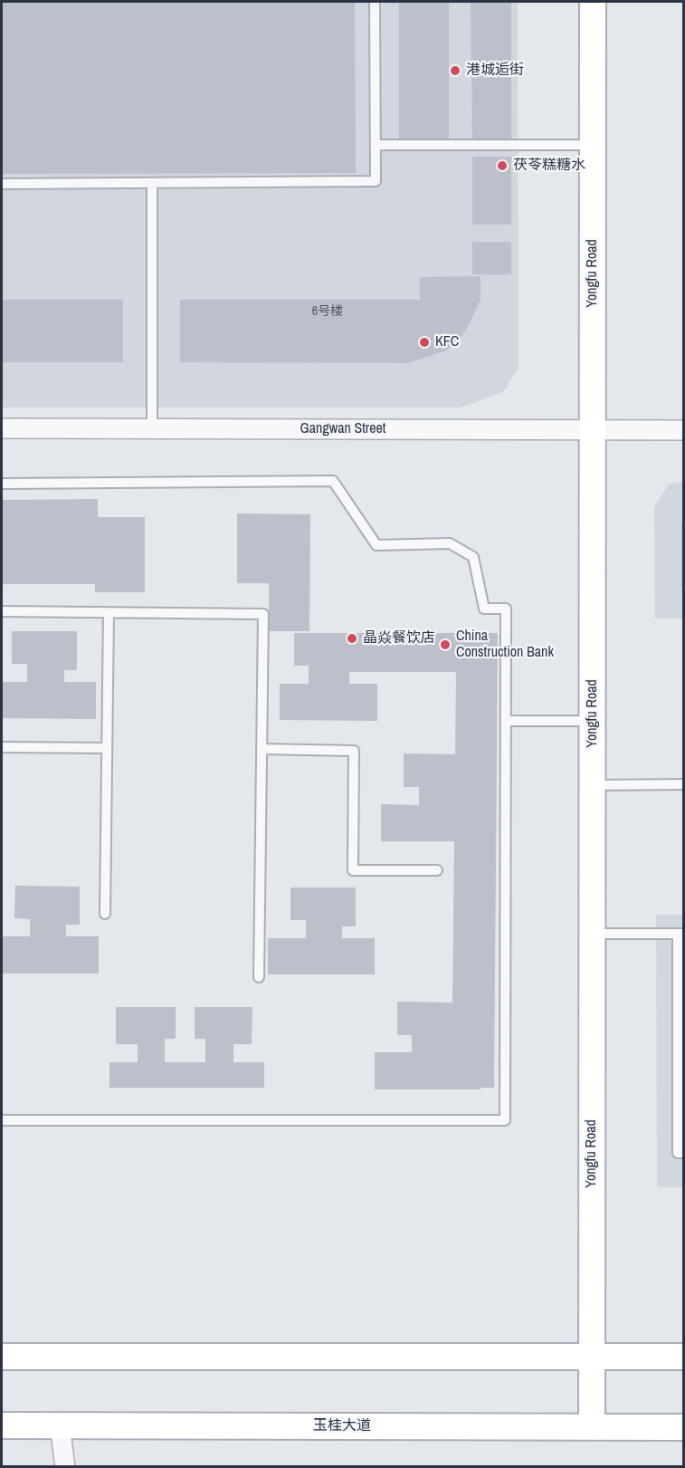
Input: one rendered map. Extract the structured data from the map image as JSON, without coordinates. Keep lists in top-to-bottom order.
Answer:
{
  "streets": {
    "street": ["Yongfu Road", "Gangwan Street", "玉桂大道"]
  },
  "crossings": [
    ["Yongfu Road", "Gangwan Street"],
    ["Yongfu Road", "玉桂大道"]
  ],
  "places": [
    "港城逅街",
    "茯苓糕糖水",
    "KFC",
    "晶焱餐饮店",
    "China Construction Bank"
  ],
  "house_numbers": ["6号楼"]
}
